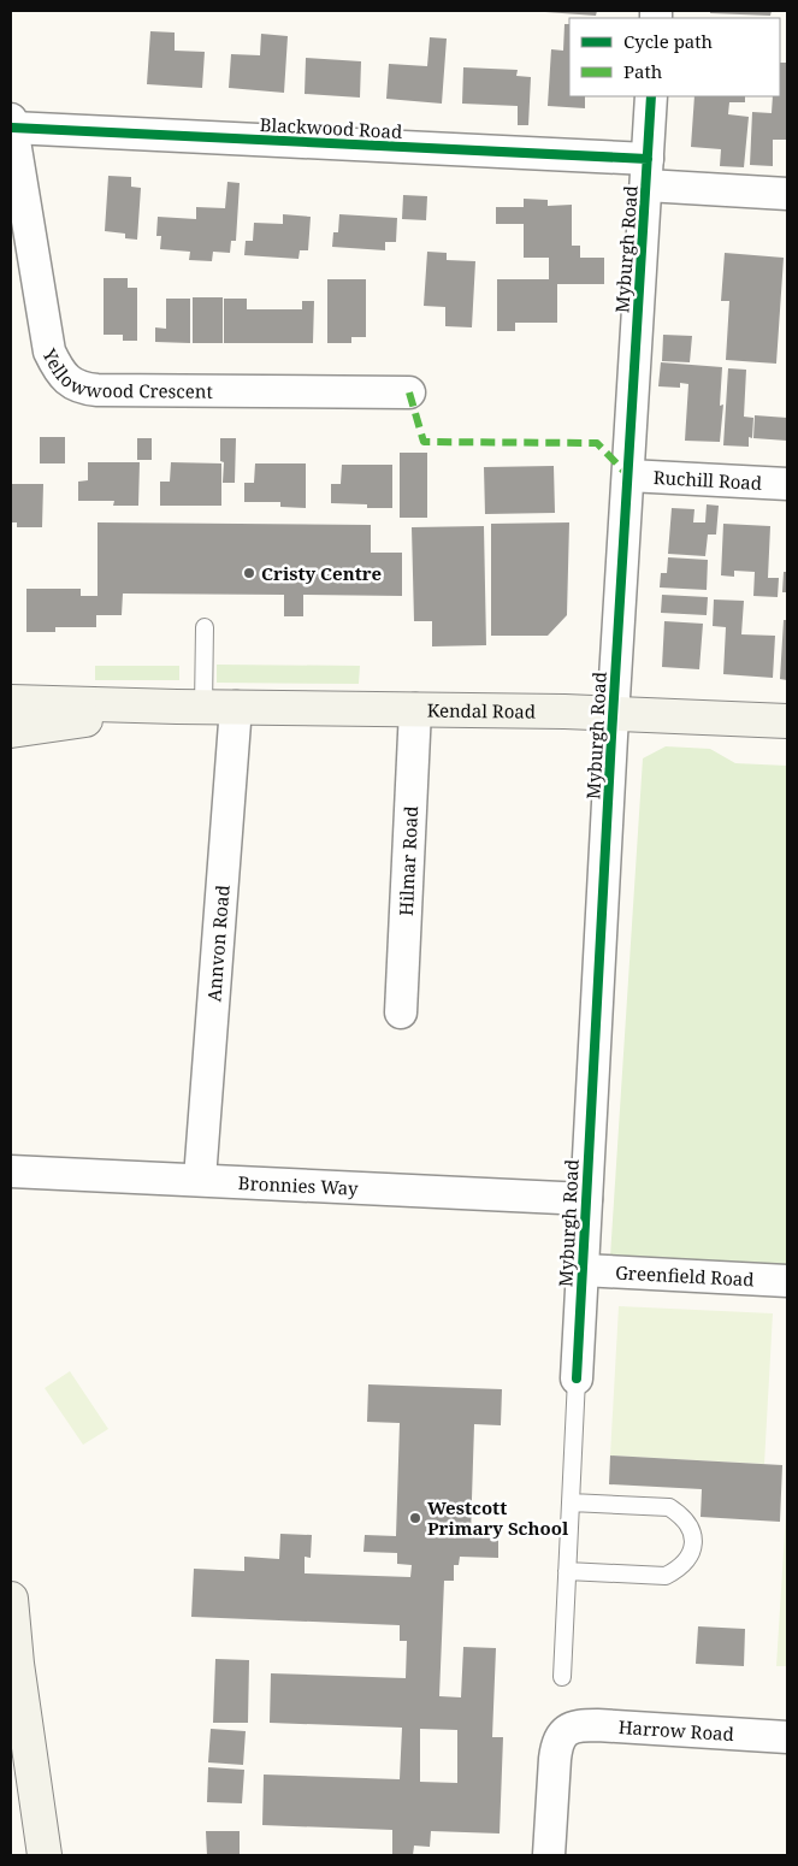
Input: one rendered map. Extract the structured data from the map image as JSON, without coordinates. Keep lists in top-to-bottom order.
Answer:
{
  "streets": {
    "main road": ["Kendal Road"],
    "street": [
      "Blackwood Road",
      "Myburgh Road",
      "Yellowwood Crescent",
      "Ruchill Road",
      "Hilmar Road",
      "Annvon Road",
      "Bronnies Way",
      "Greenfield Road",
      "Harrow Road"
    ]
  },
  "crossings": [
    ["Blackwood Road", "Myburgh Road"],
    ["Blackwood Road", "Yellowwood Crescent"],
    ["Myburgh Road", "Ruchill Road"],
    ["Myburgh Road", "Kendal Road"],
    ["Myburgh Road", "Bronnies Way"],
    ["Myburgh Road", "Greenfield Road"],
    ["Kendal Road", "Hilmar Road"],
    ["Kendal Road", "Annvon Road"],
    ["Annvon Road", "Bronnies Way"]
  ],
  "places": ["Cristy Centre", "Westcott Primary School"],
  "legend": ["Cycle path", "Path"]
}
